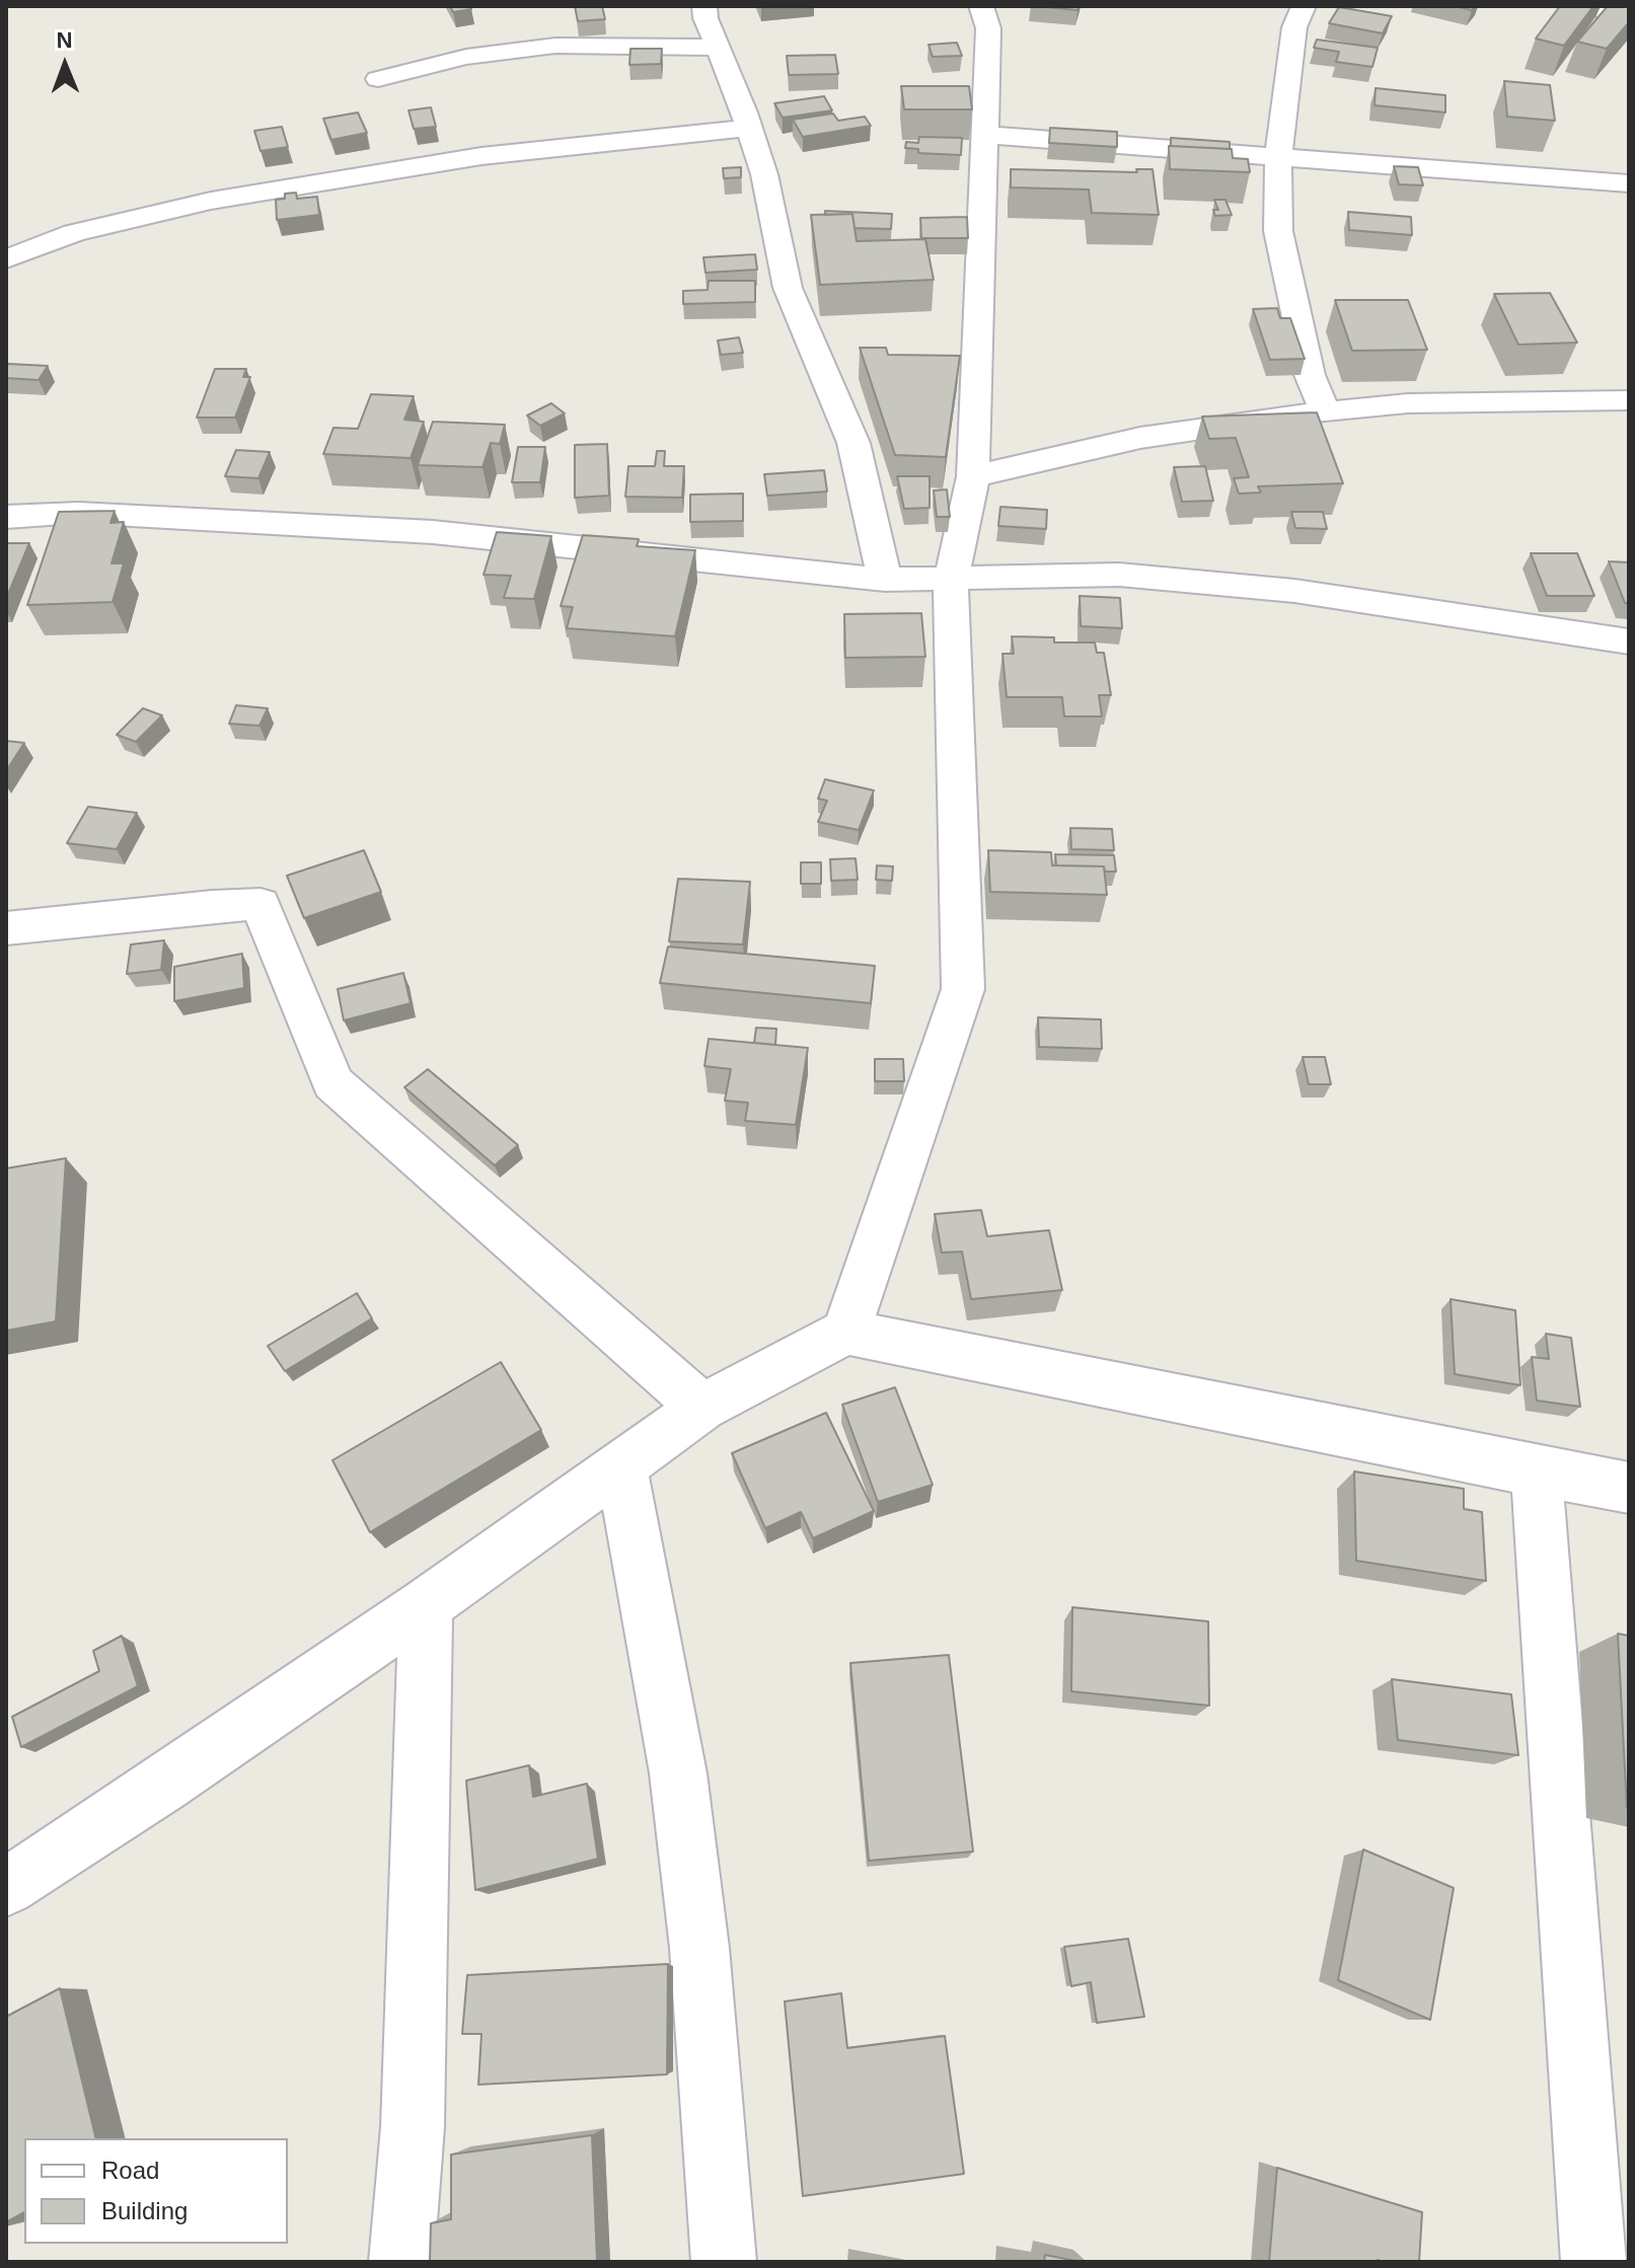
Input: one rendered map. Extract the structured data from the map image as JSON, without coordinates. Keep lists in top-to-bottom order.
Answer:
{
  "legend": ["Road", "Building"],
  "north": "top"
}
